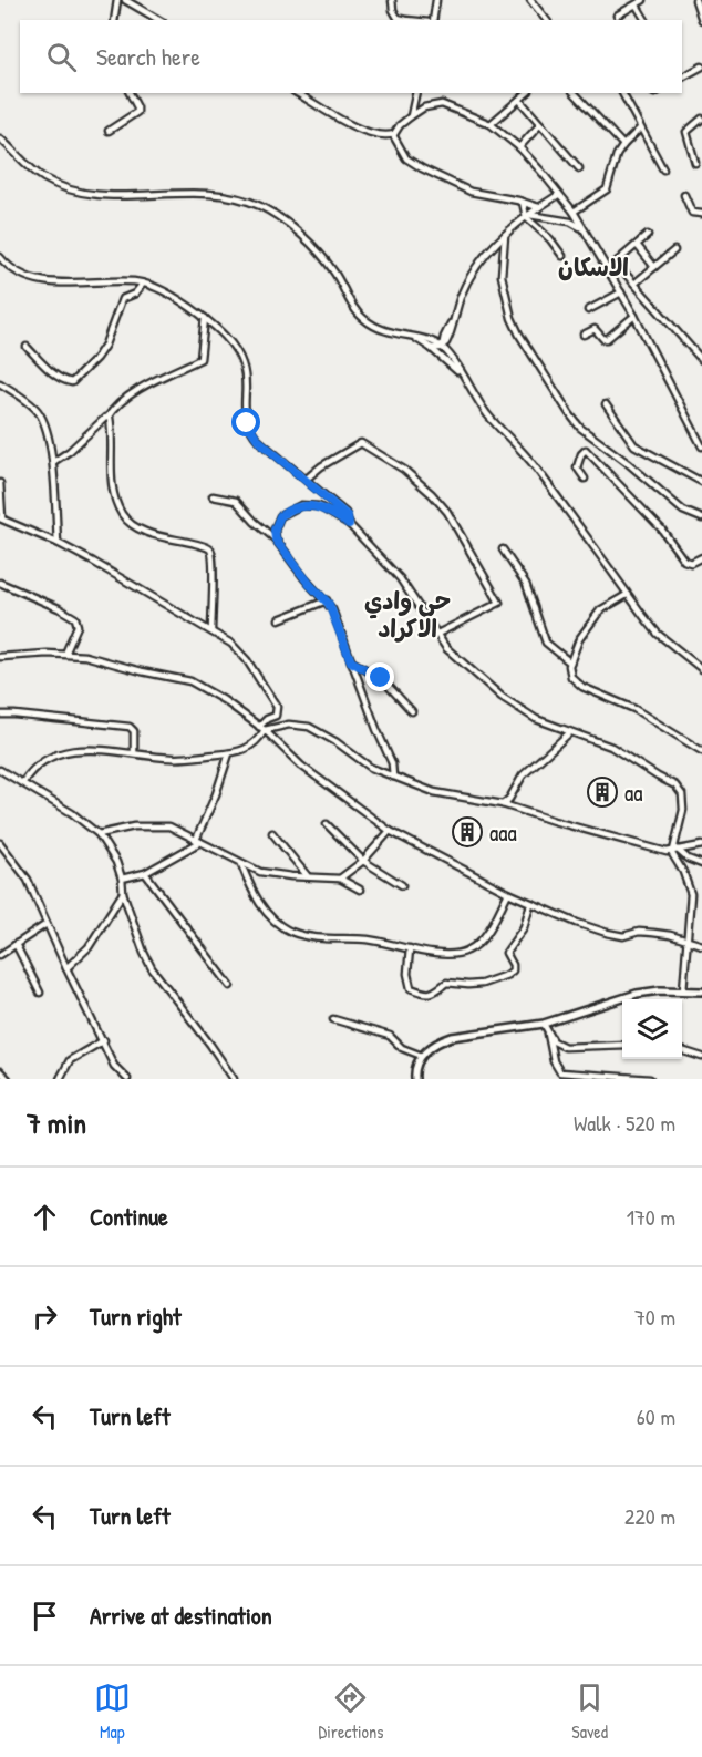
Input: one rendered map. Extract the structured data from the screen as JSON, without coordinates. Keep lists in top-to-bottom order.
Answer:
{
  "districts": ["الاسكان", "حي وادي الاكراد"],
  "places": {
    "building": ["aa", "aaa"]
  },
  "page": {
    "search": "Search here",
    "heading": ["7 min", "Walk · 520 m"],
    "list": [
      ["Continue", "170 m"],
      ["Turn right", "70 m"],
      ["Turn left", "60 m"],
      ["Turn left", "220 m"],
      "Arrive at destination"
    ],
    "nav": ["Map", "Directions", "Saved"]
  }
}
